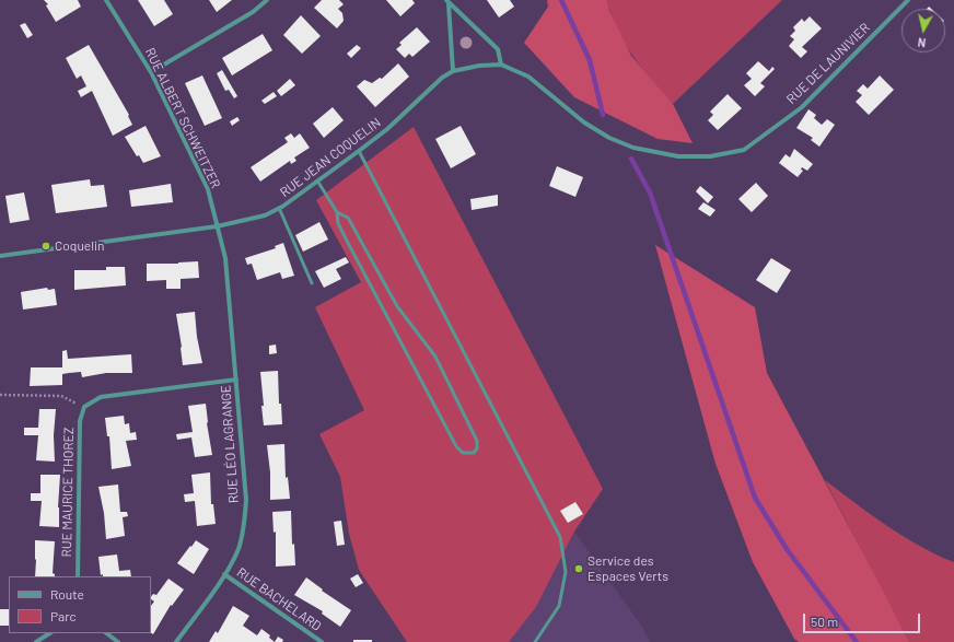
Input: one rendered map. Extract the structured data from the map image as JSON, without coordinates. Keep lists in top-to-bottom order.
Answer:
{
  "streets": {
    "street": [
      "RUE DE LAUNIVIER",
      "RUE ALBERT SCHWEITZER",
      "RUE JEAN COQUELIN",
      "RUE LÉO LAGRANGE",
      "RUE MAURICE THOREZ",
      "RUE BACHELARD"
    ]
  },
  "crossings": [
    ["RUE DE LAUNIVIER", "RUE JEAN COQUELIN"],
    ["RUE ALBERT SCHWEITZER", "RUE JEAN COQUELIN"],
    ["RUE ALBERT SCHWEITZER", "RUE LÉO LAGRANGE"],
    ["RUE JEAN COQUELIN", "RUE LÉO LAGRANGE"],
    ["RUE LÉO LAGRANGE", "RUE BACHELARD"]
  ],
  "places": ["Coquelin", "Service des Espaces Verts"],
  "legend": ["Route", "Parc"],
  "scale_bar": "50 m",
  "north": "bottom"
}
